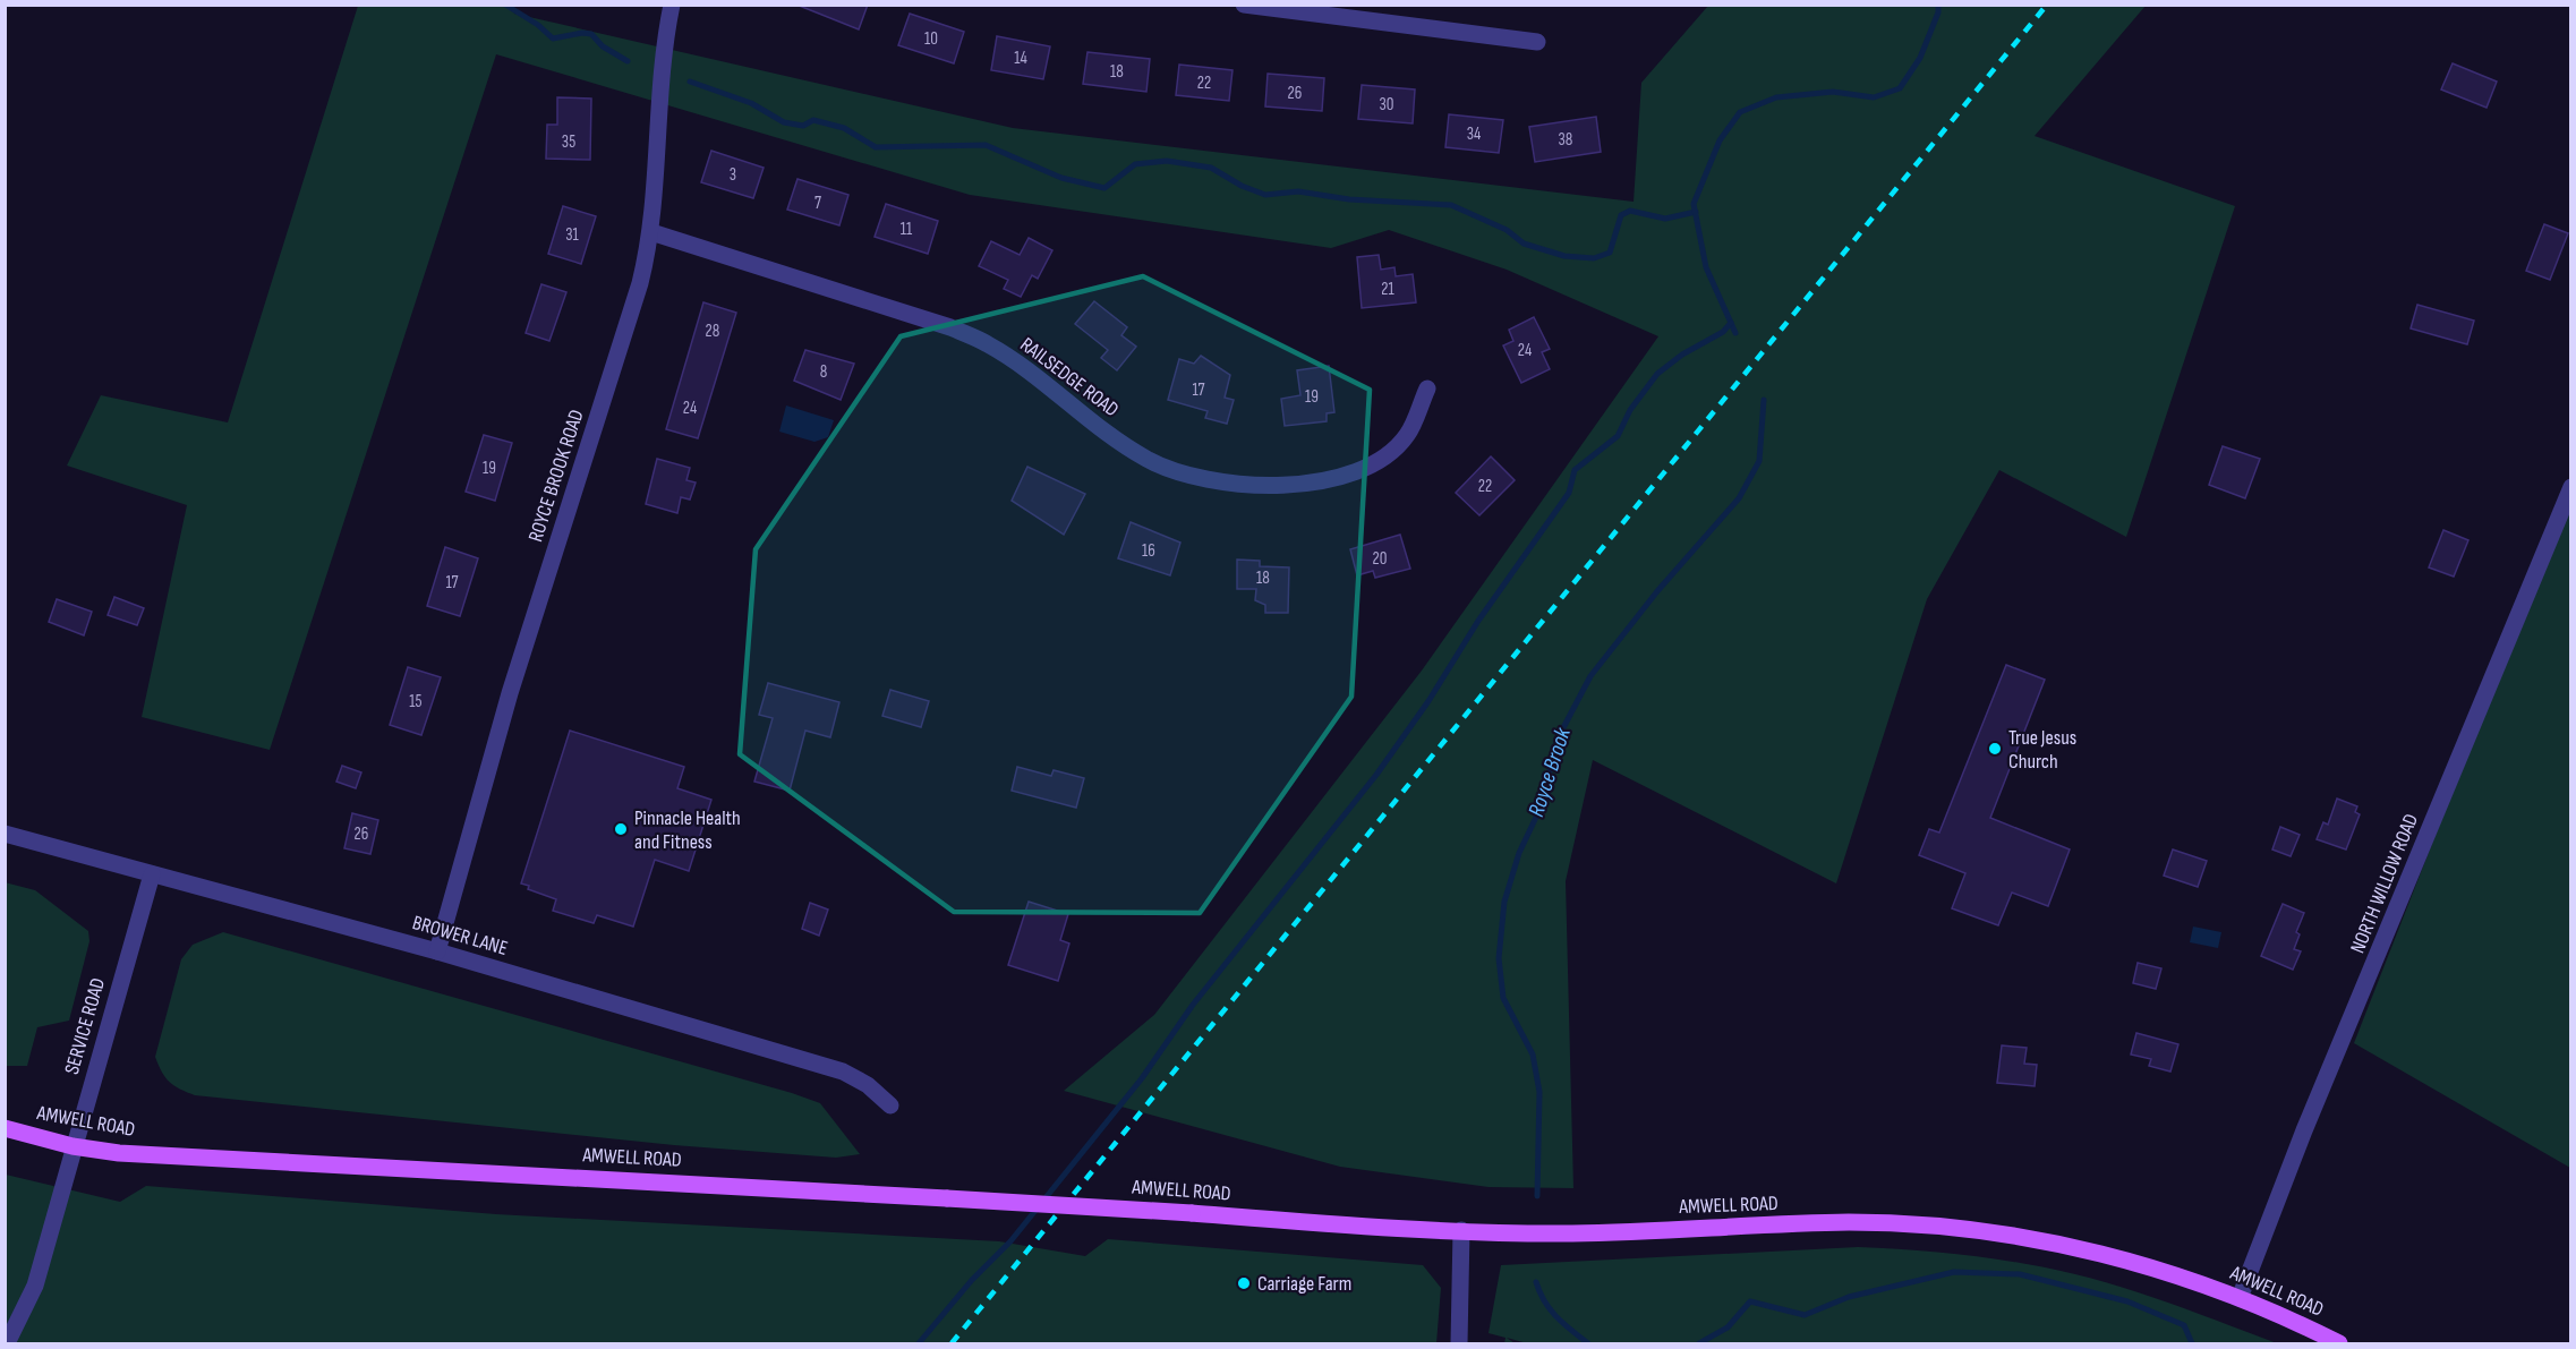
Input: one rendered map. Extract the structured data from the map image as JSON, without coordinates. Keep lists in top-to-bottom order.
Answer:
{
  "streets": {
    "main road": ["AMWELL ROAD"],
    "street": [
      "RAILSEDGE ROAD",
      "ROYCE BROOK ROAD",
      "NORTH WILLOW ROAD",
      "BROWER LANE",
      "SERVICE ROAD"
    ]
  },
  "crossings": [
    ["RAILSEDGE ROAD", "ROYCE BROOK ROAD"],
    ["ROYCE BROOK ROAD", "BROWER LANE"],
    ["NORTH WILLOW ROAD", "AMWELL ROAD"],
    ["BROWER LANE", "SERVICE ROAD"],
    ["SERVICE ROAD", "AMWELL ROAD"]
  ],
  "water": ["Royce Brook"],
  "places": ["True Jesus Church", "Pinnacle Health and Fitness", "Carriage Farm"],
  "house_numbers": [
    "10",
    "14",
    "18",
    "22",
    "26",
    "30",
    "34",
    "38",
    "35",
    "3",
    "7",
    "11",
    "31",
    "21",
    "28",
    "24",
    "8",
    "17",
    "19",
    "24",
    "19",
    "22",
    "16",
    "20",
    "18",
    "17",
    "15",
    "26"
  ]
}
